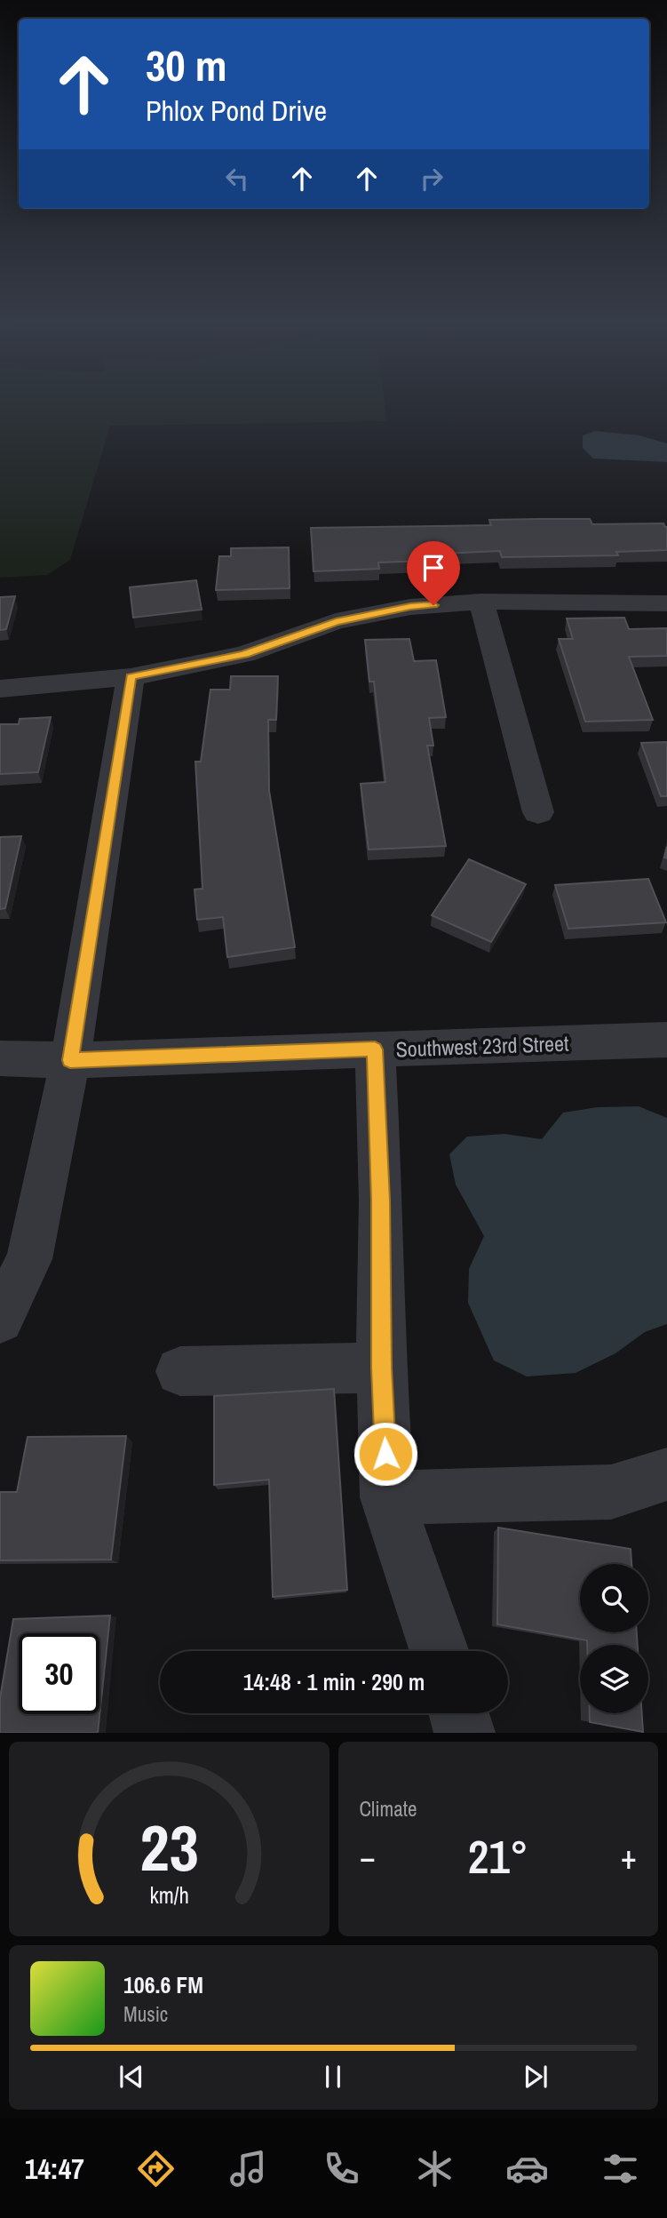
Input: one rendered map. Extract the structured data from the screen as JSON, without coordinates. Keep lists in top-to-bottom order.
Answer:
{
  "streets": {
    "street": ["Southwest 23rd Street"]
  },
  "page": {
    "turn": ["30 m", "Phlox Pond Drive"],
    "limit": "30",
    "trip": "14:48 · 1 min · 290 m",
    "tile": "Climate",
    "heat": ["−", "21°", "+"],
    "song": ["106.6 FM", "Music"],
    "tabs": "14:47",
    "gauge": ["23", "km/h"]
  }
}
